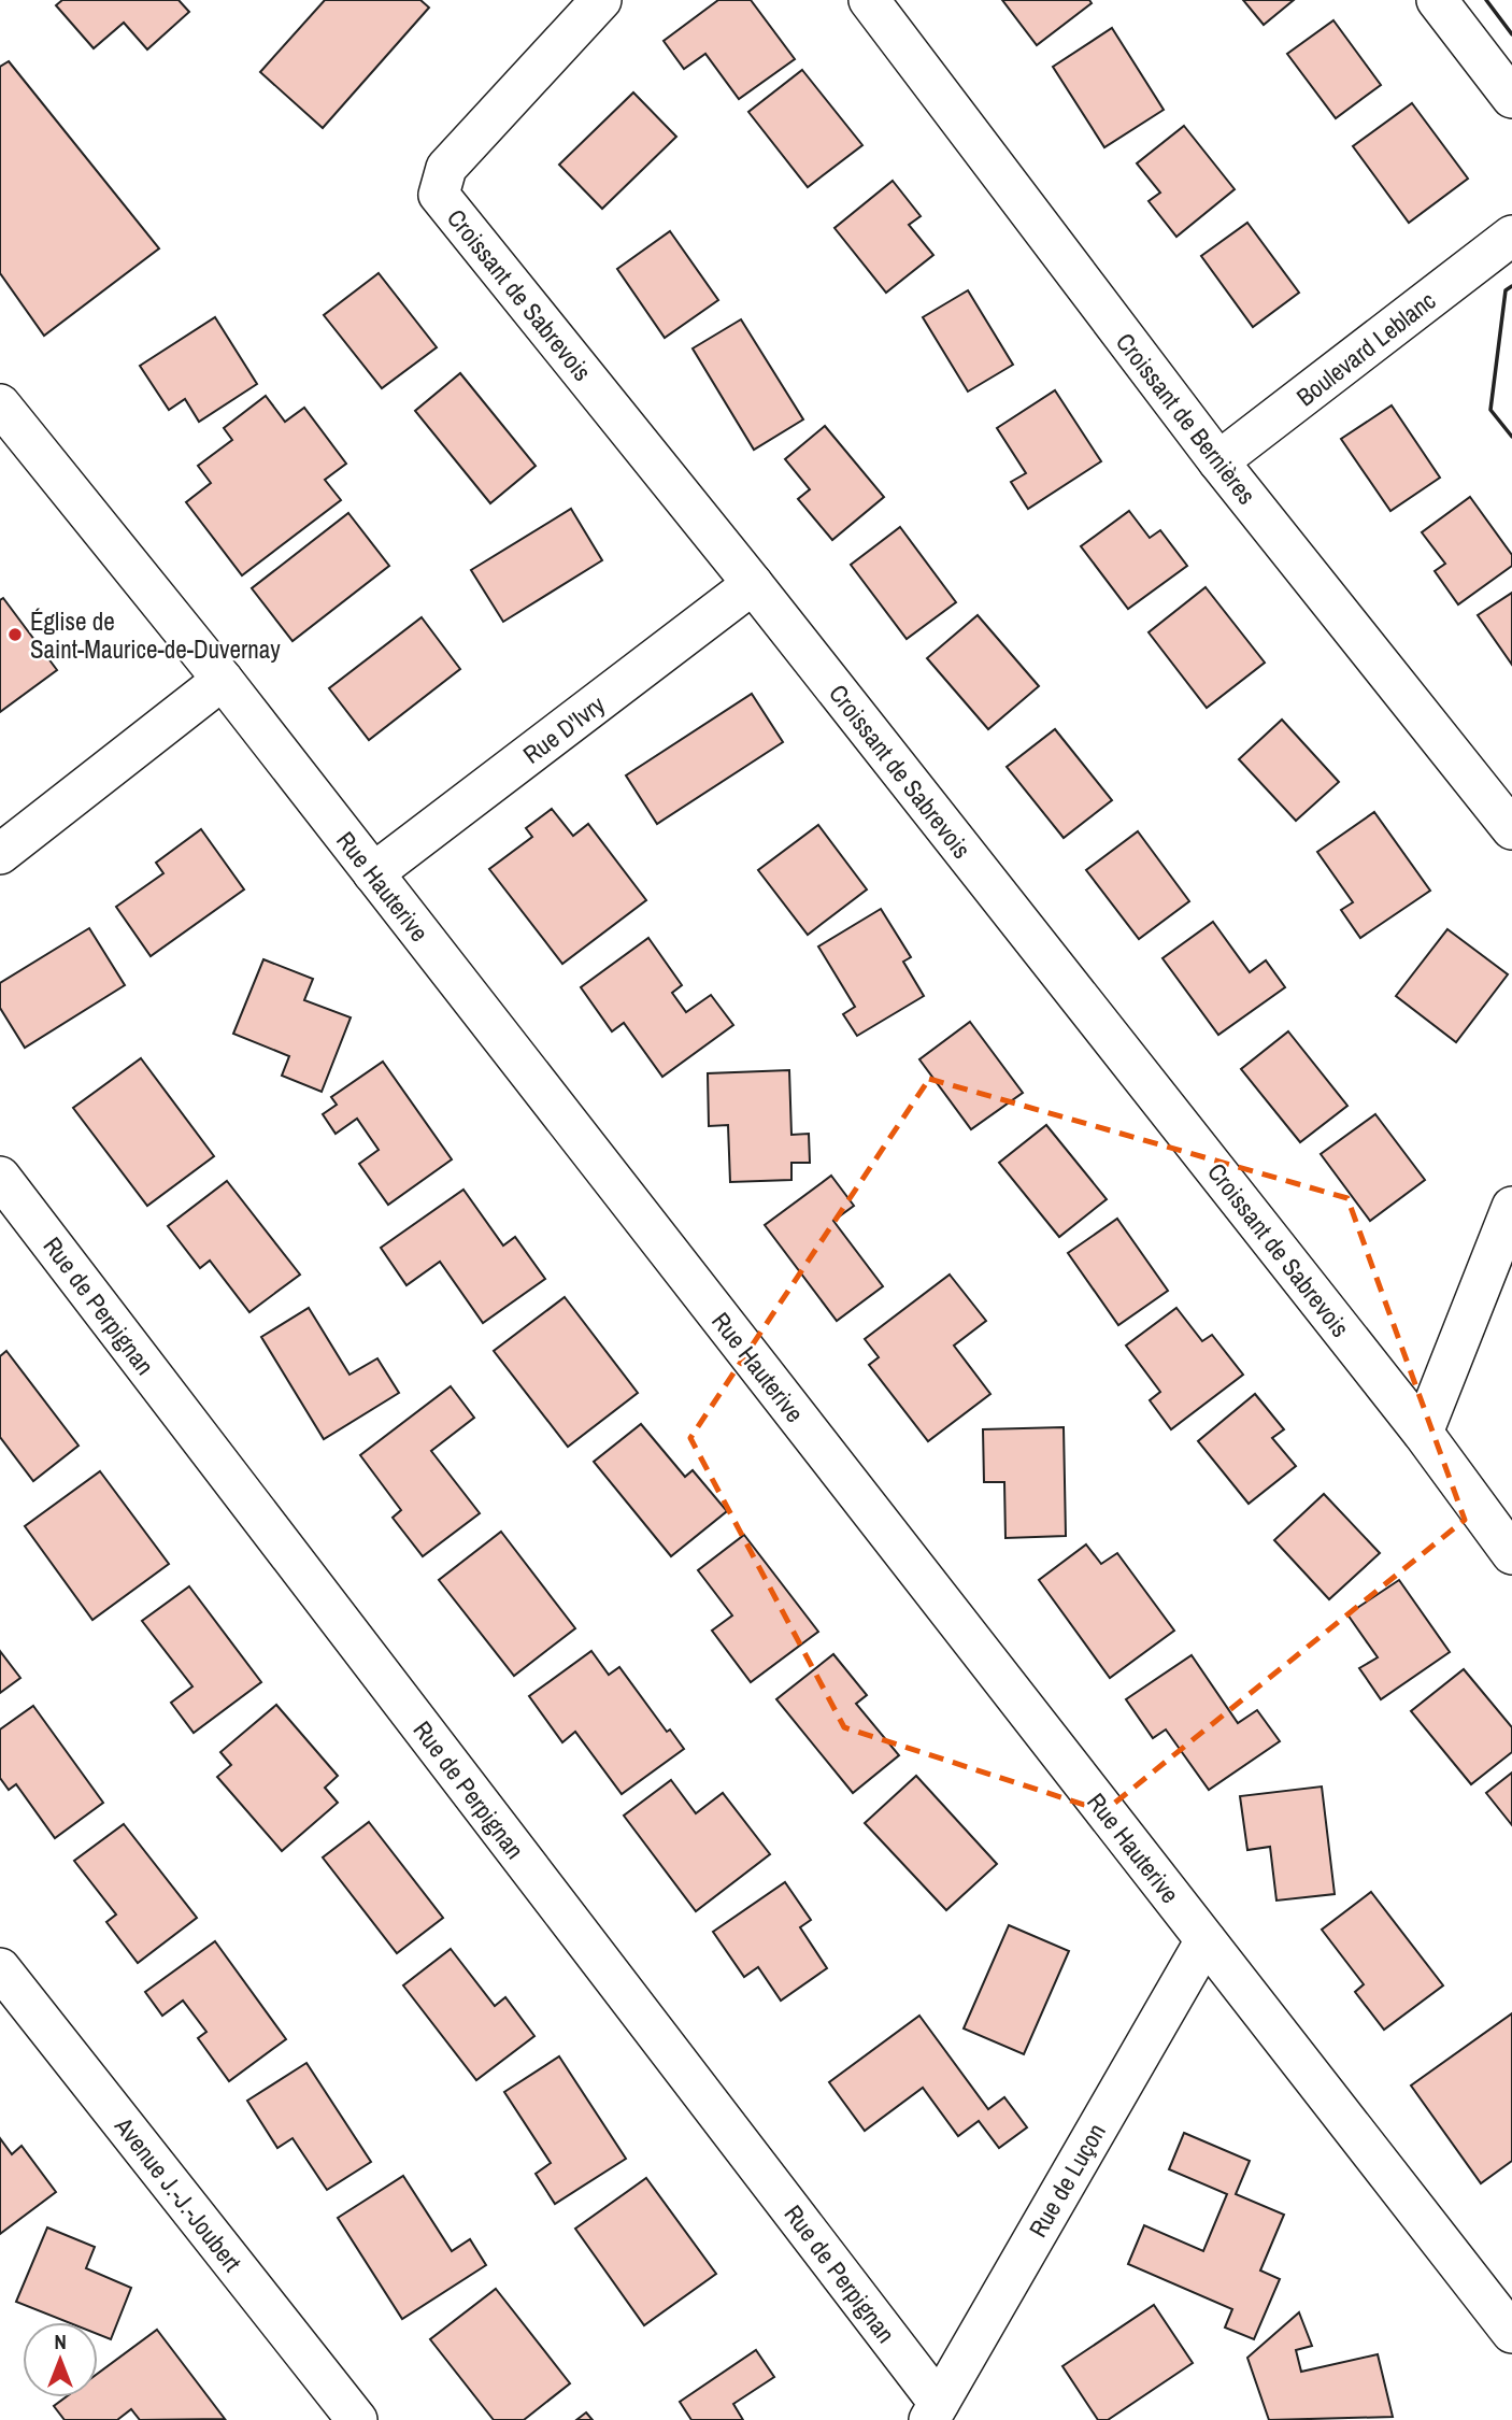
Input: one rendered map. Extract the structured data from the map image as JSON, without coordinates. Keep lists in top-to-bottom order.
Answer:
{
  "streets": {
    "street": [
      "Croissant de Sabrevois",
      "Boulevard Leblanc",
      "Croissant de Bernières",
      "Rue D'Ivry",
      "Rue Hauterive",
      "Rue de Perpignan",
      "Rue de Luçon",
      "Avenue J.-J.-Joubert"
    ]
  },
  "crossings": [
    ["Croissant de Sabrevois", "Rue D'Ivry"],
    ["Boulevard Leblanc", "Croissant de Bernières"],
    ["Rue D'Ivry", "Rue Hauterive"],
    ["Rue Hauterive", "Rue de Luçon"],
    ["Rue de Perpignan", "Rue de Luçon"]
  ],
  "places": ["Église de Saint-Maurice-de-Duvernay"],
  "north": "top"
}
